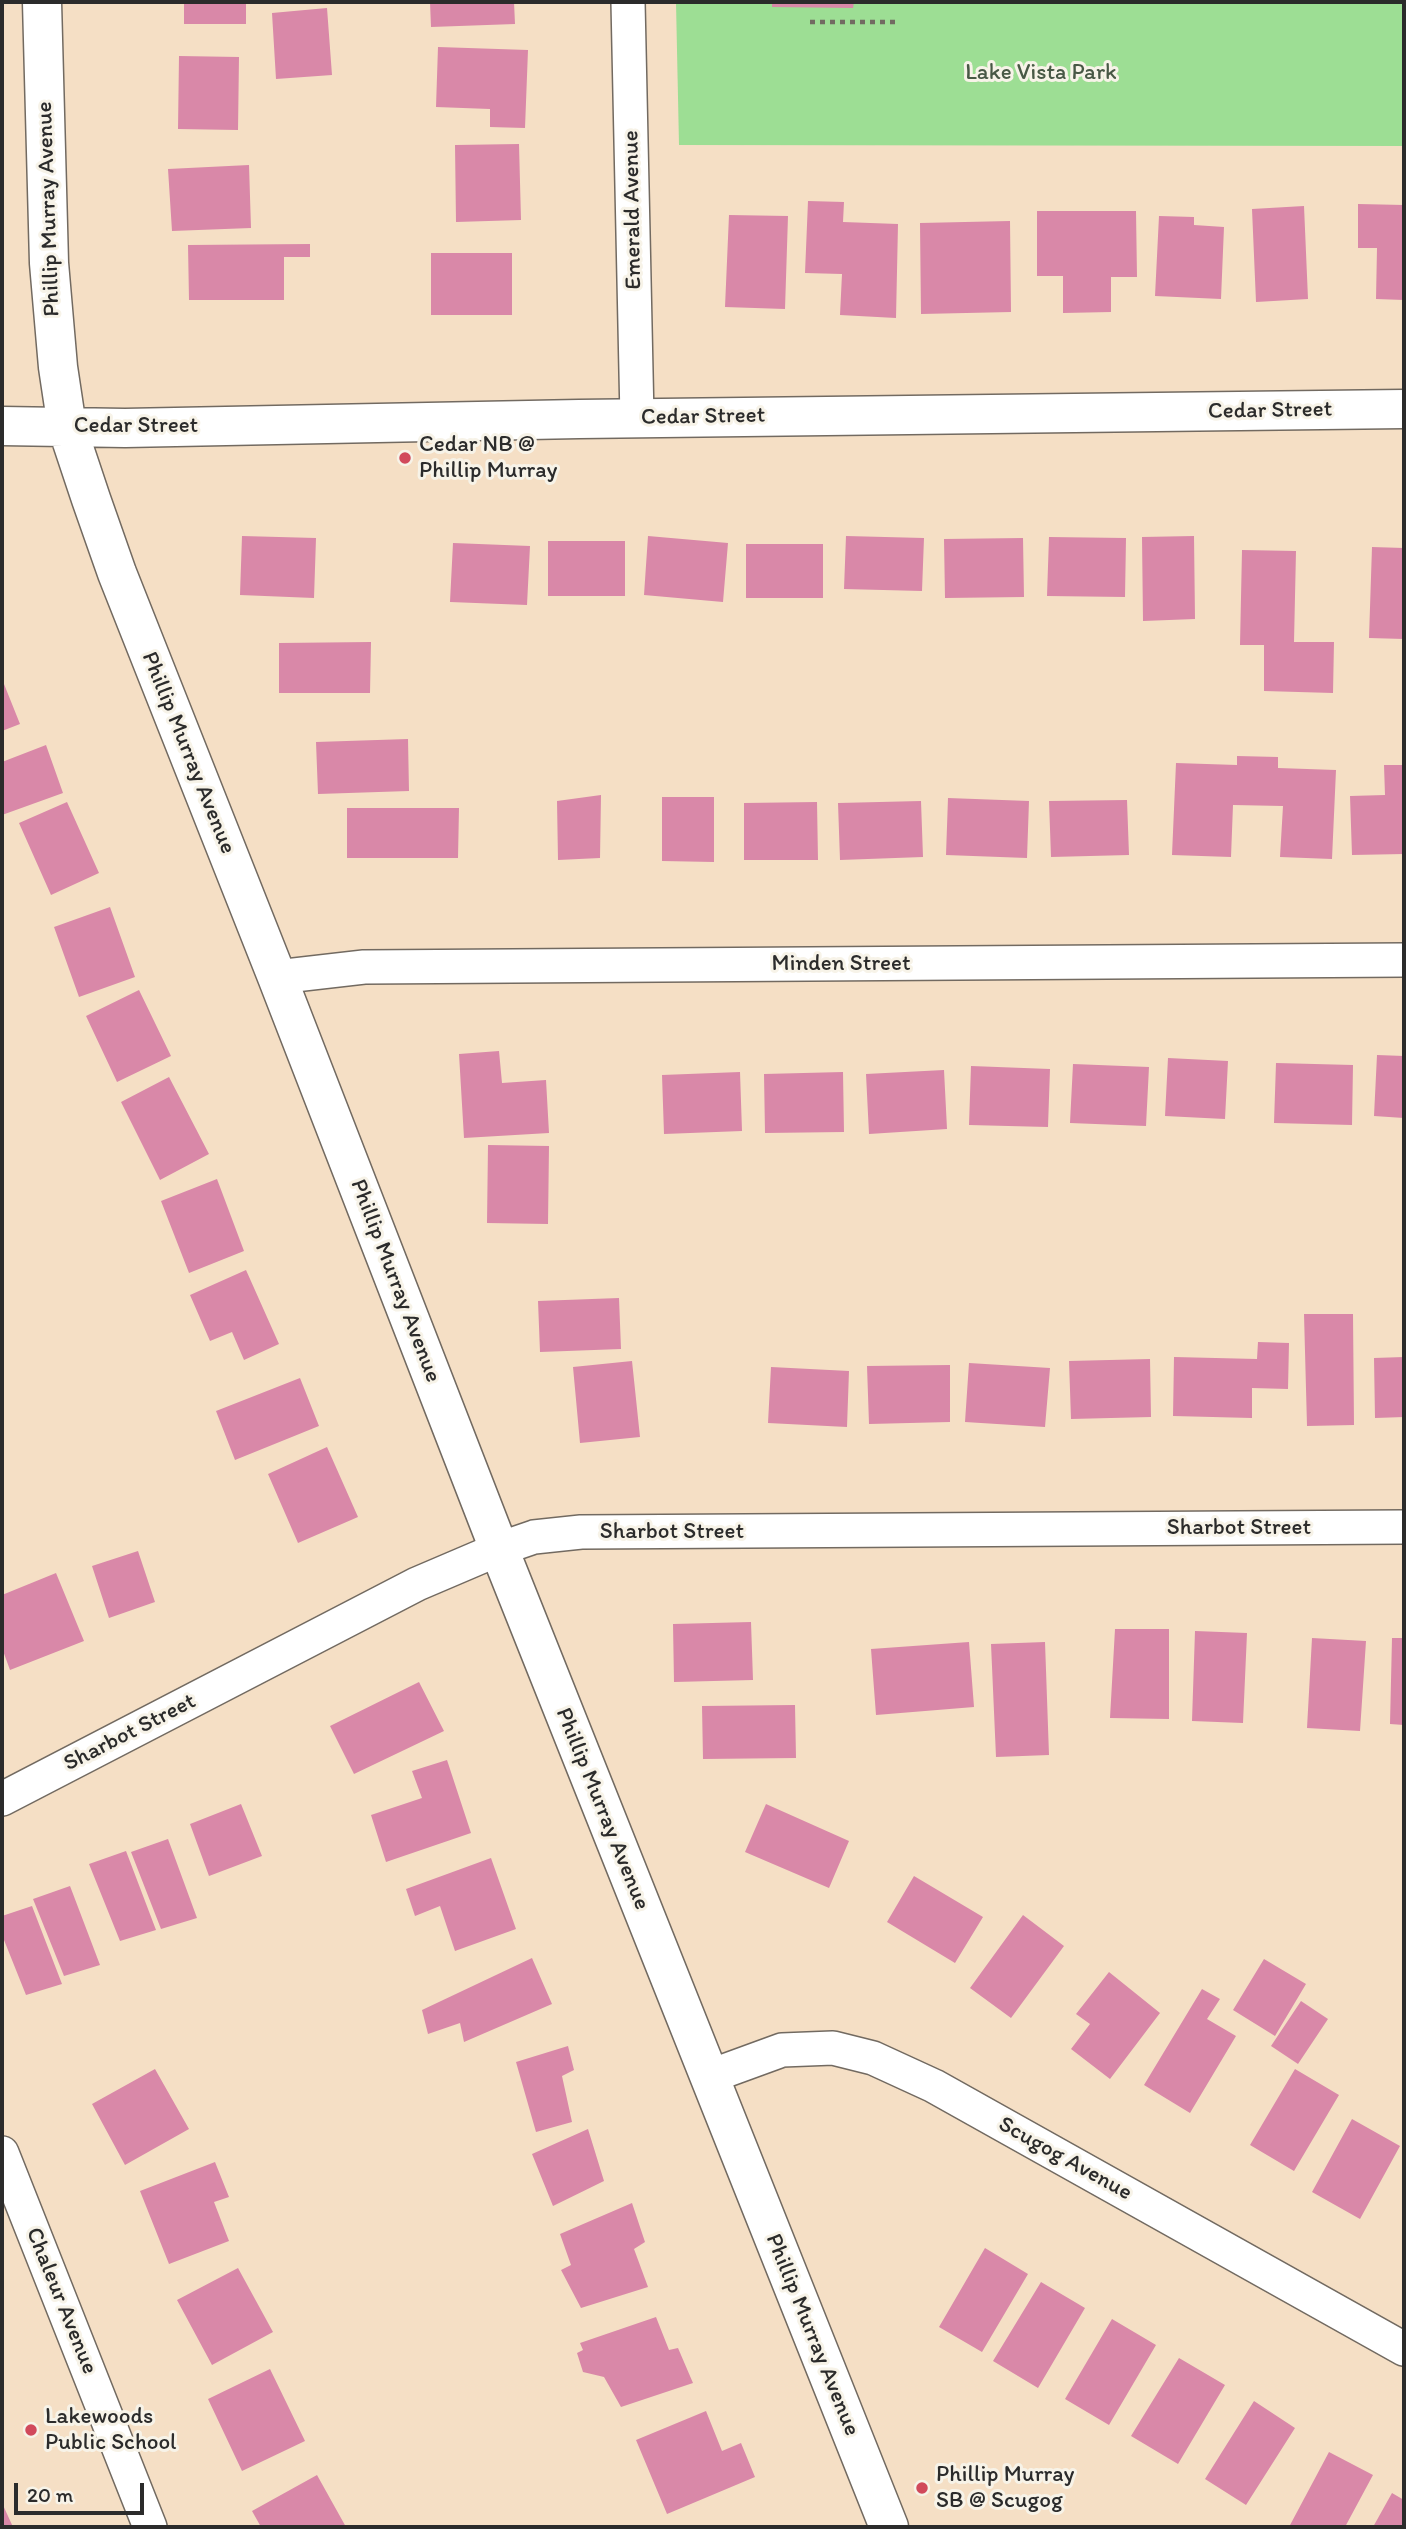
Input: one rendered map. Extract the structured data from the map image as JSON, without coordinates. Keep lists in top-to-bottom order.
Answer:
{
  "streets": {
    "street": [
      "Phillip Murray Avenue",
      "Emerald Avenue",
      "Cedar Street",
      "Minden Street",
      "Sharbot Street",
      "Scugog Avenue",
      "Chaleur Avenue"
    ]
  },
  "crossings": [
    ["Phillip Murray Avenue", "Cedar Street"],
    ["Phillip Murray Avenue", "Minden Street"],
    ["Phillip Murray Avenue", "Sharbot Street"],
    ["Phillip Murray Avenue", "Scugog Avenue"],
    ["Emerald Avenue", "Cedar Street"]
  ],
  "parks": ["Lake Vista Park"],
  "places": ["Cedar NB @ Phillip Murray", "Lakewoods Public School", "Phillip Murray SB @ Scugog"],
  "scale_bar": "20 m"
}
